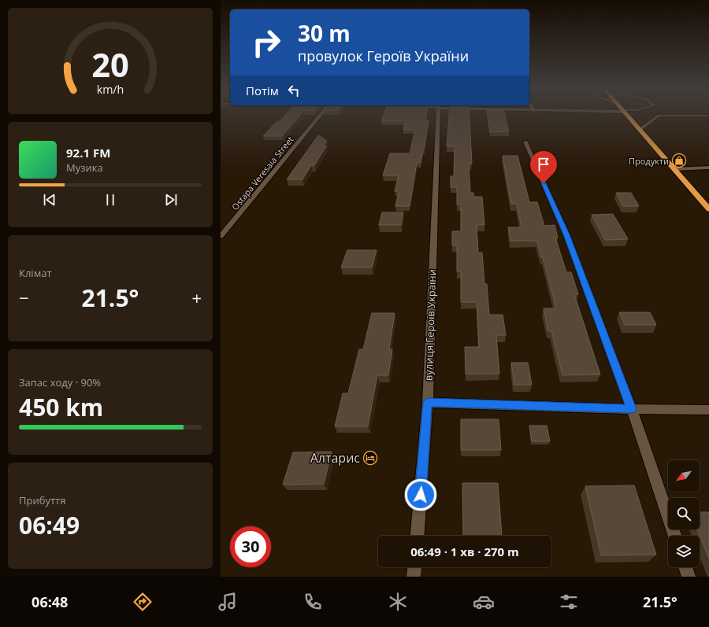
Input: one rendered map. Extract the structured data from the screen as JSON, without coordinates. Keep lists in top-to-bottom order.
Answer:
{
  "streets": {
    "street": ["Ostapa Veresaia Street", "вулиця Героїв України"]
  },
  "places": {
    "shop": ["Продукти"],
    "hotel": ["Алтарис"]
  },
  "north": "bottom left",
  "page": {
    "turn": ["30 m", "провулок Героїв України"],
    "then": "Потім",
    "song": ["92.1 FM", "Музика"],
    "tile": [
      "Клімат",
      ["Запас ходу · 90%", "450 km"],
      ["Прибуття", "06:49"]
    ],
    "heat": ["−", "21.5°", "+"],
    "limit": "30",
    "trip": "06:49 · 1 хв · 270 m",
    "tabs": ["06:48", "21.5°"],
    "gauge": ["20", "km/h"]
  }
}
